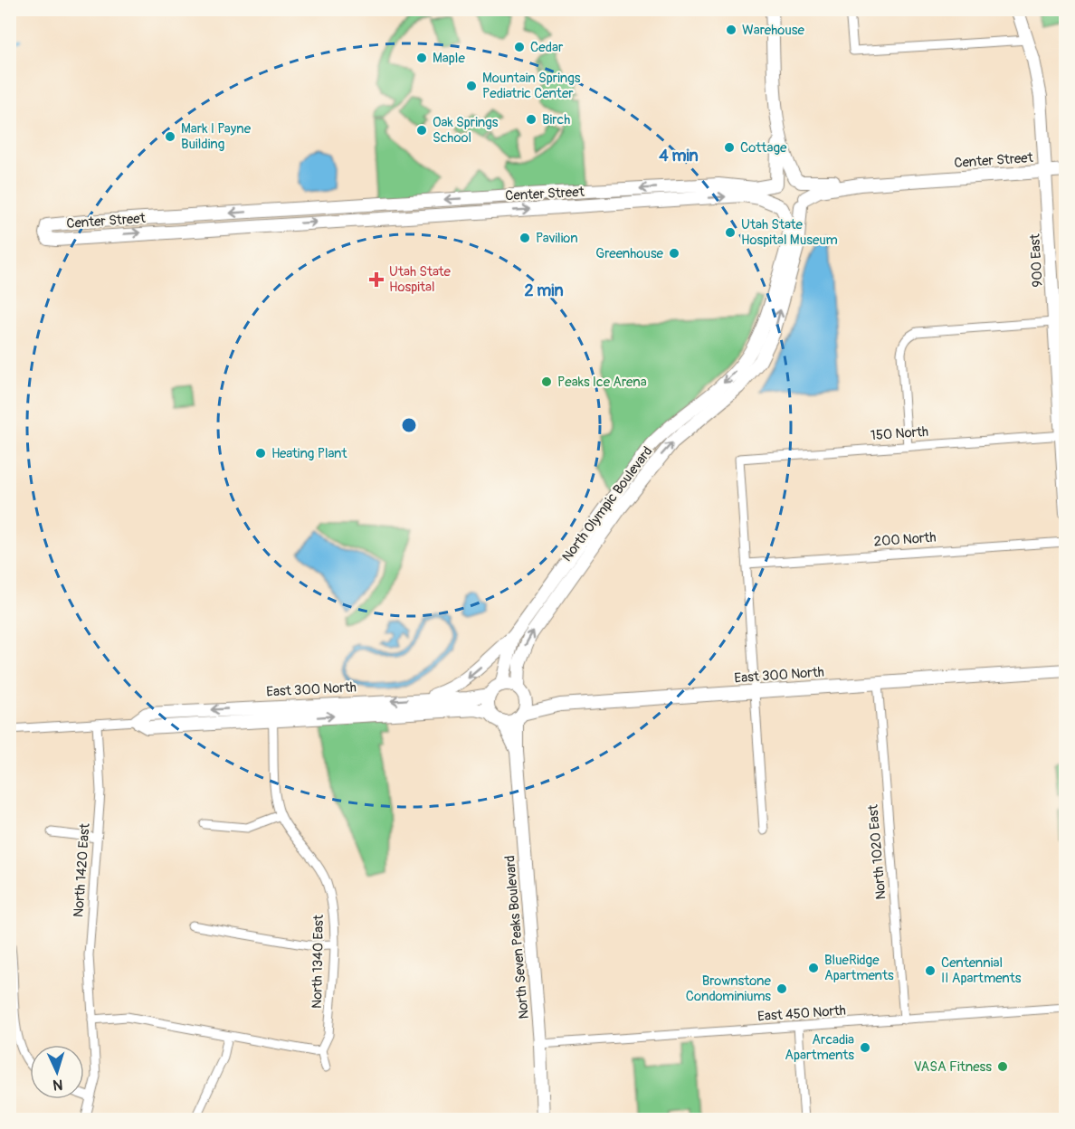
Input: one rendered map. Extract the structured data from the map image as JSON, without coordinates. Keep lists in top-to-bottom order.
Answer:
{
  "streets": {
    "street": [
      "Center Street",
      "900 East",
      "150 North",
      "North Olympic Boulevard",
      "200 North",
      "East 300 North",
      "North 1020 East",
      "North 1420 East",
      "North Seven Peaks Boulevard",
      "North 1340 East",
      "East 450 North"
    ]
  },
  "crossings": [
    ["Center Street", "900 East"],
    ["Center Street", "North Olympic Boulevard"],
    ["900 East", "150 North"],
    ["150 North", "200 North"],
    ["North Olympic Boulevard", "East 300 North"],
    ["North Olympic Boulevard", "North Seven Peaks Boulevard"],
    ["East 300 North", "North 1020 East"],
    ["East 300 North", "North 1420 East"],
    ["East 300 North", "North Seven Peaks Boulevard"],
    ["East 300 North", "North 1340 East"],
    ["North 1020 East", "East 450 North"],
    ["North Seven Peaks Boulevard", "East 450 North"]
  ],
  "places": {
    "other": [
      "Warehouse",
      "Cedar",
      "Maple",
      "Mountain Springs Pediatric Center",
      "Birch",
      "Oak Springs School",
      "Mark I Payne Building",
      "Cottage",
      "Utah State Hospital Museum",
      "Pavilion",
      "Greenhouse",
      "Peaks Ice Arena",
      "Heating Plant",
      "BlueRidge Apartments",
      "Centennial II Apartments",
      "Brownstone Condominiums",
      "Arcadia Apartments",
      "VASA Fitness"
    ],
    "health": ["Utah State Hospital"]
  },
  "north": "bottom",
  "rings": ["4 min", "2 min"]
}
